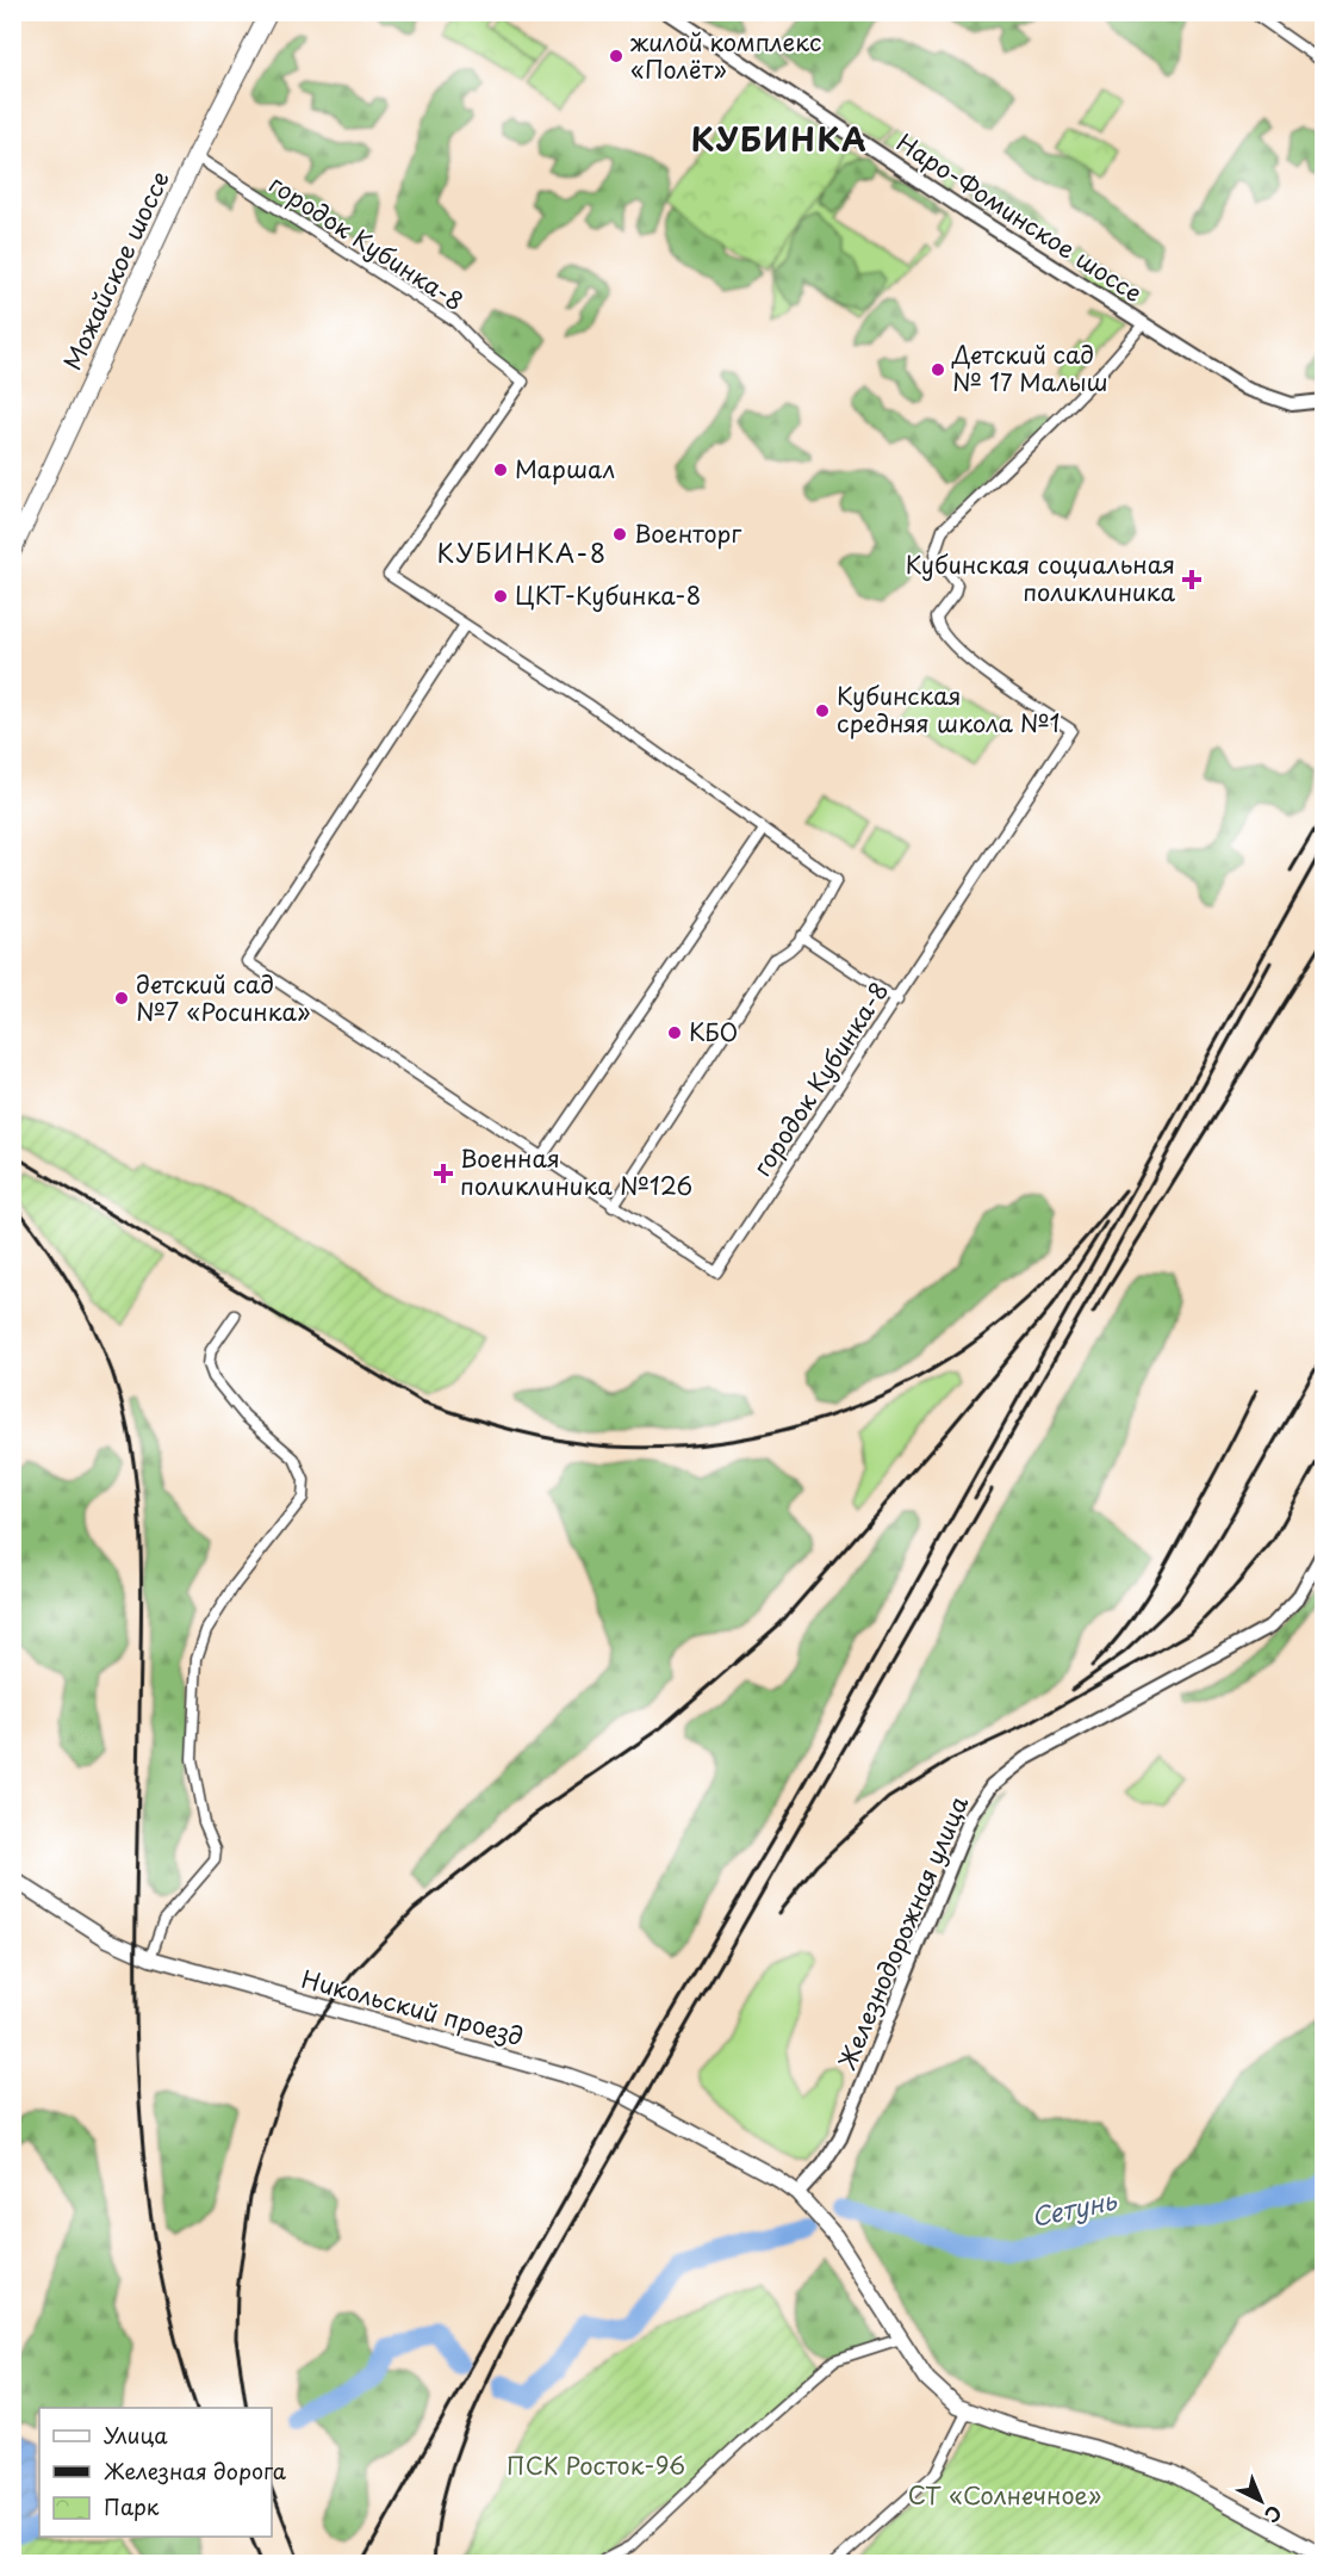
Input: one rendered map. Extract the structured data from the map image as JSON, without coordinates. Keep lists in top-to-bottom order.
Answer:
{
  "streets": {
    "main road": ["Можайское шоссе", "Никольский проезд"],
    "street": ["Наро-Фоминское шоссе", "городок Кубинка-8", "Железнодорожная улица"]
  },
  "crossings": [
    ["Наро-Фоминское шоссе", "городок Кубинка-8"],
    ["городок Кубинка-8", "Можайское шоссе"],
    ["Железнодорожная улица", "Никольский проезд"]
  ],
  "districts": ["КУБИНКА", "КУБИНКА-8"],
  "water": ["Сетунь"],
  "parks": ["ПСК Росток-96", "СТ «Солнечное»"],
  "places": {
    "other": [
      "жилой комплекс «Полёт»",
      "Детский сад № 17 Малыш",
      "Маршал",
      "Военторг",
      "ЦКТ-Кубинка-8",
      "Кубинская средняя школа №1",
      "детский сад №7 «Росинка»",
      "КБО"
    ],
    "health": ["Кубинская социальная поликлиника", "Военная поликлиника №126"]
  },
  "legend": ["Улица", "Железная дорога", "Парк"],
  "north": "bottom right"
}
